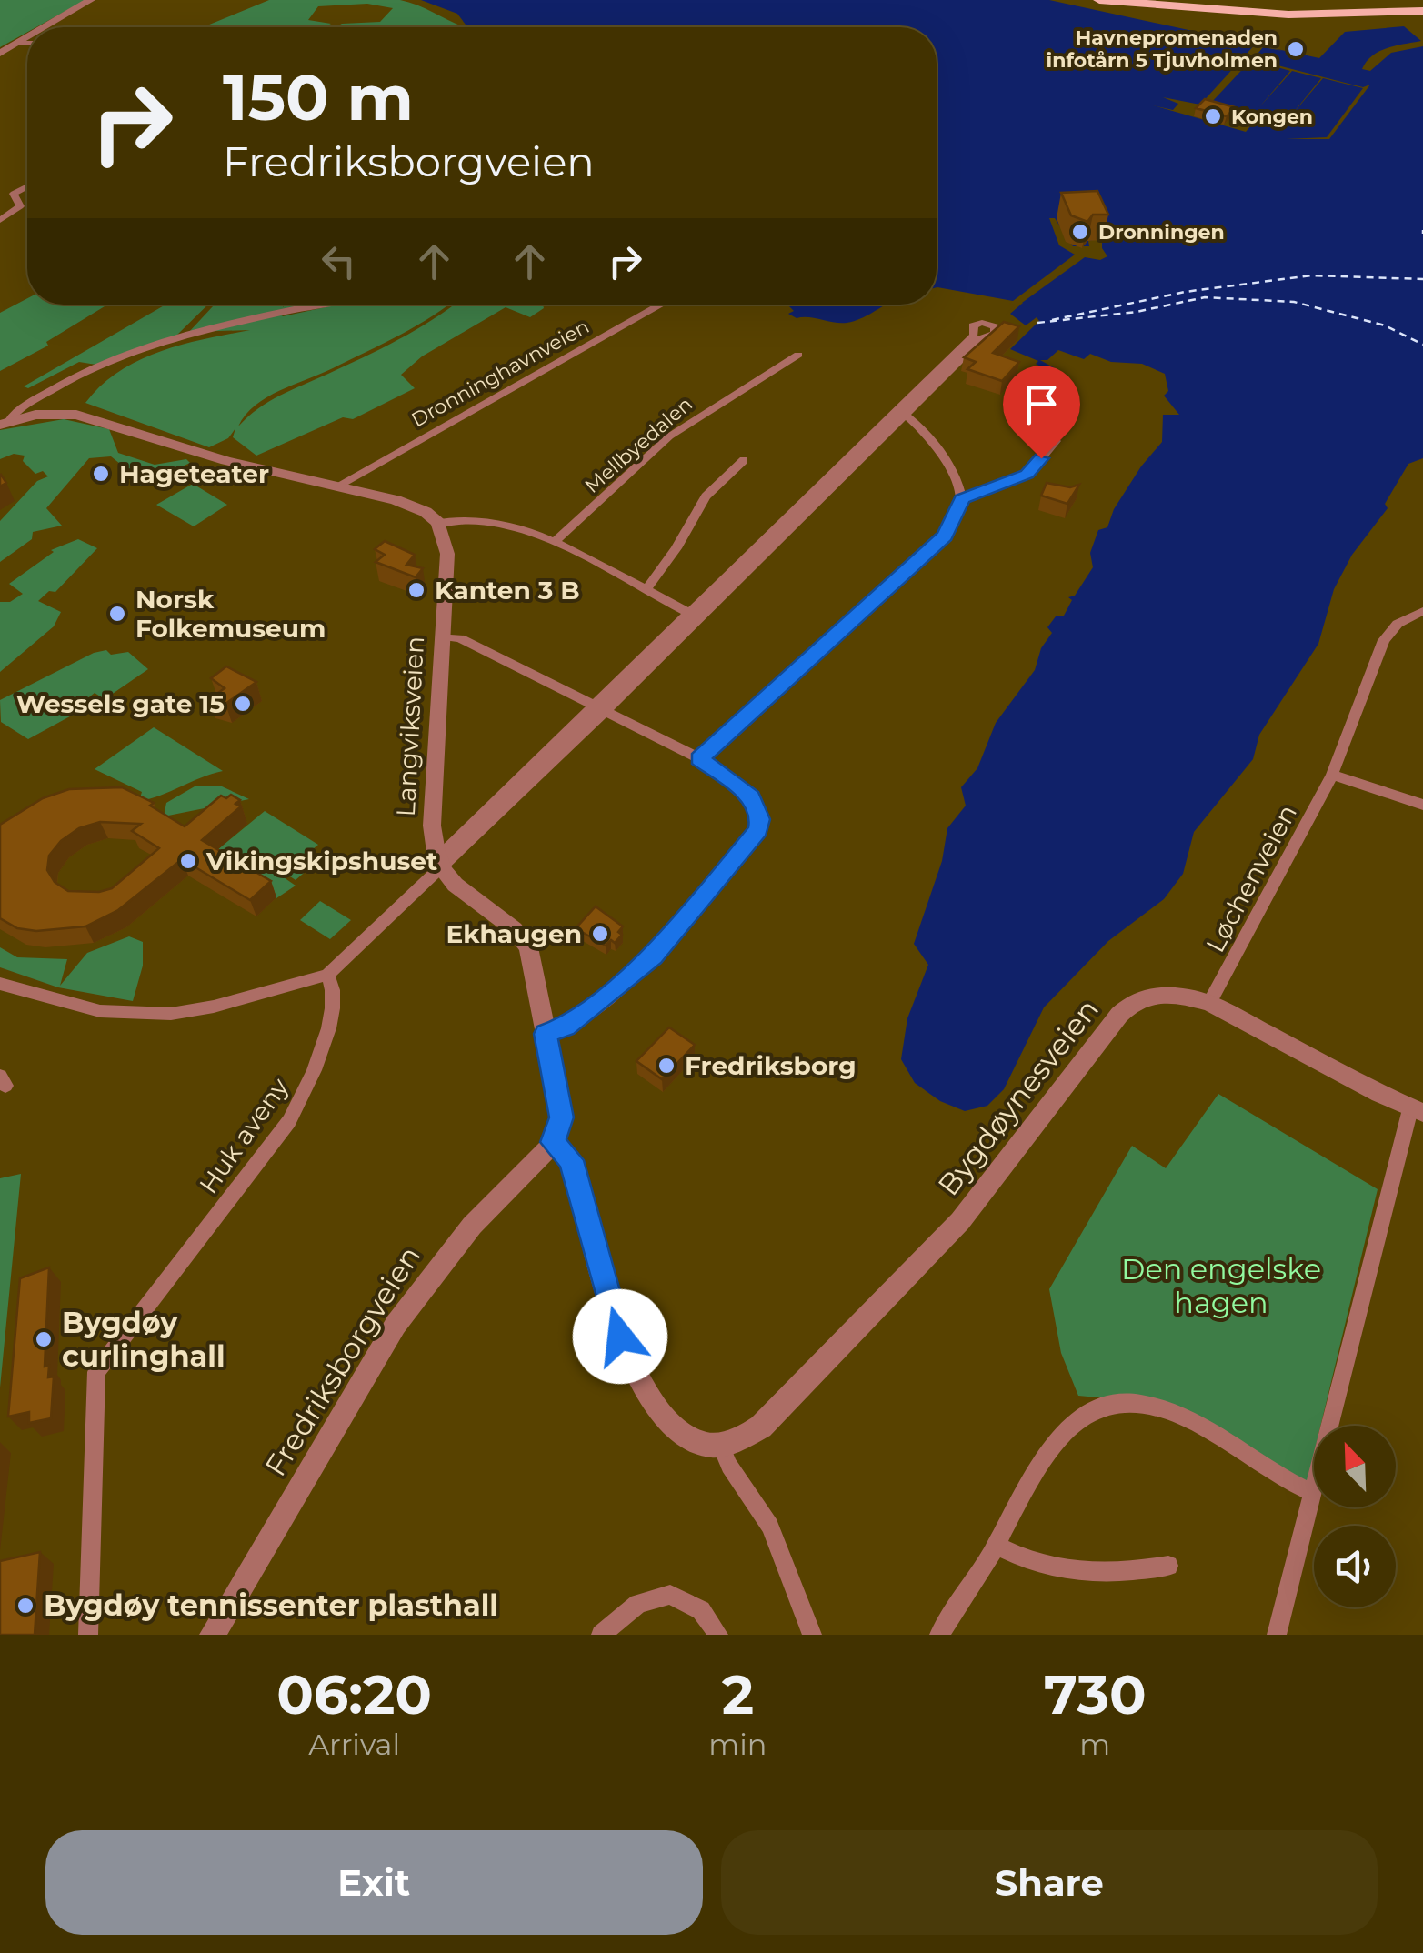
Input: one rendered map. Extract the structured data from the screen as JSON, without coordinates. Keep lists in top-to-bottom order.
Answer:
{
  "streets": {
    "street": [
      "Dronninghavnveien",
      "Mellbyedalen",
      "Langviksveien",
      "Løchenveien",
      "Bygdøynesveien",
      "Huk aveny",
      "Fredriksborgveien"
    ]
  },
  "crossings": [
    ["Løchenveien", "Bygdøynesveien"]
  ],
  "parks": ["Den engelske hagen"],
  "places": [
    "Havnepromenaden infotårn 5 Tjuvholmen",
    "Kongen",
    "Dronningen",
    "Hageteater",
    "Kanten 3 B",
    "Norsk Folkemuseum",
    "Wessels gate 15",
    "Vikingskipshuset",
    "Ekhaugen",
    "Fredriksborg",
    "Bygdøy curlinghall",
    "Bygdøy tennissenter plasthall"
  ],
  "north": "top left",
  "page": {
    "turn": ["150 m", "Fredriksborgveien"],
    "eta": [
      "06:20",
      "Arrival",
      "2",
      "min",
      "730",
      "m"
    ],
    "buttons": ["Exit", "Share"]
  }
}
